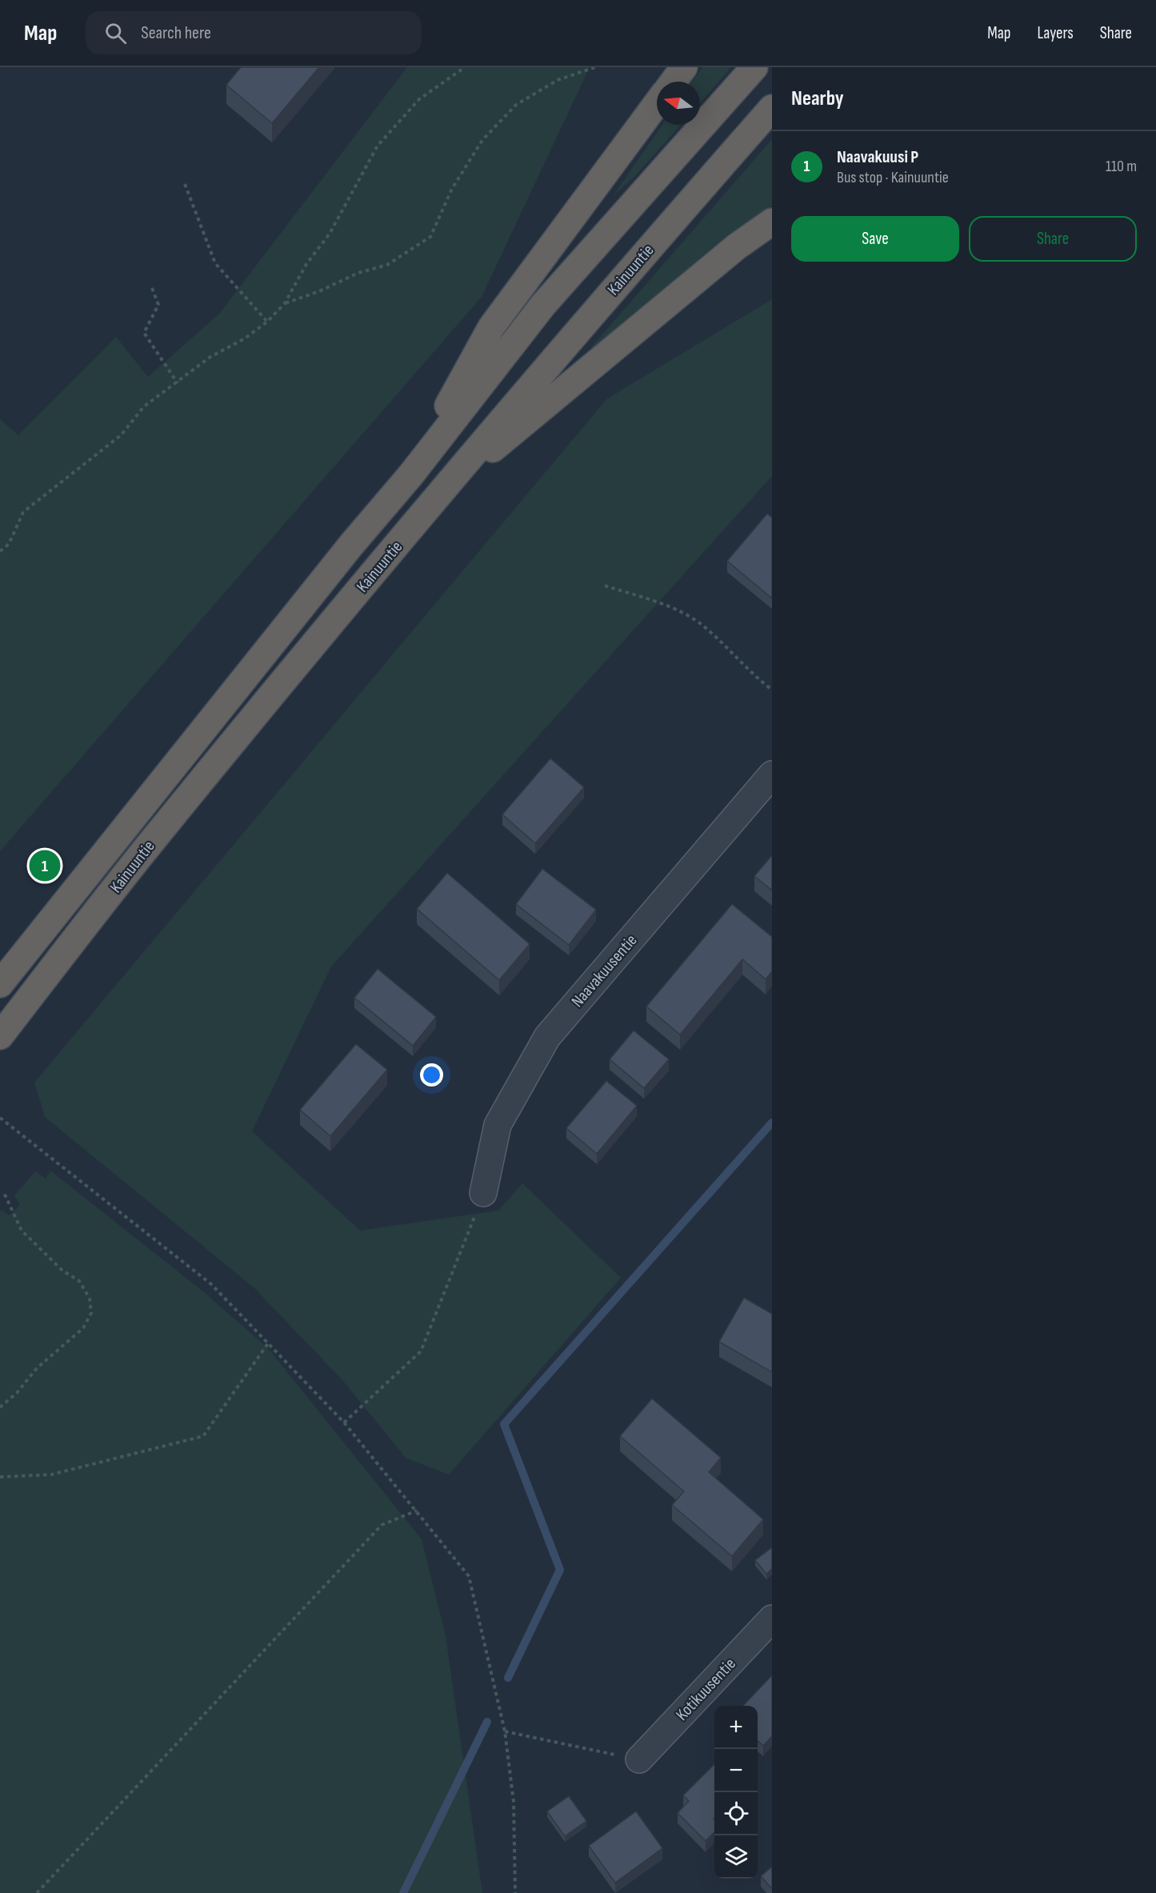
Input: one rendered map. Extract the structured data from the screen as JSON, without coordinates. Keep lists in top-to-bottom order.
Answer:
{
  "streets": {
    "highway": ["Kainuuntie"],
    "street": ["Naavakuusentie", "Kotikuusentie"]
  },
  "north": "left",
  "page": {
    "header": "Map",
    "search": "Search here",
    "nav": ["Map", "Layers", "Share"],
    "heading": "Nearby",
    "list": [
      {
        "mark": "1",
        "name": "Naavakuusi P",
        "note": "Bus stop · Kainuuntie",
        "value": "110 m"
      }
    ],
    "buttons": ["Save", "Share"],
    "pins": "1",
    "map_buttons": ["+", "−"]
  }
}
